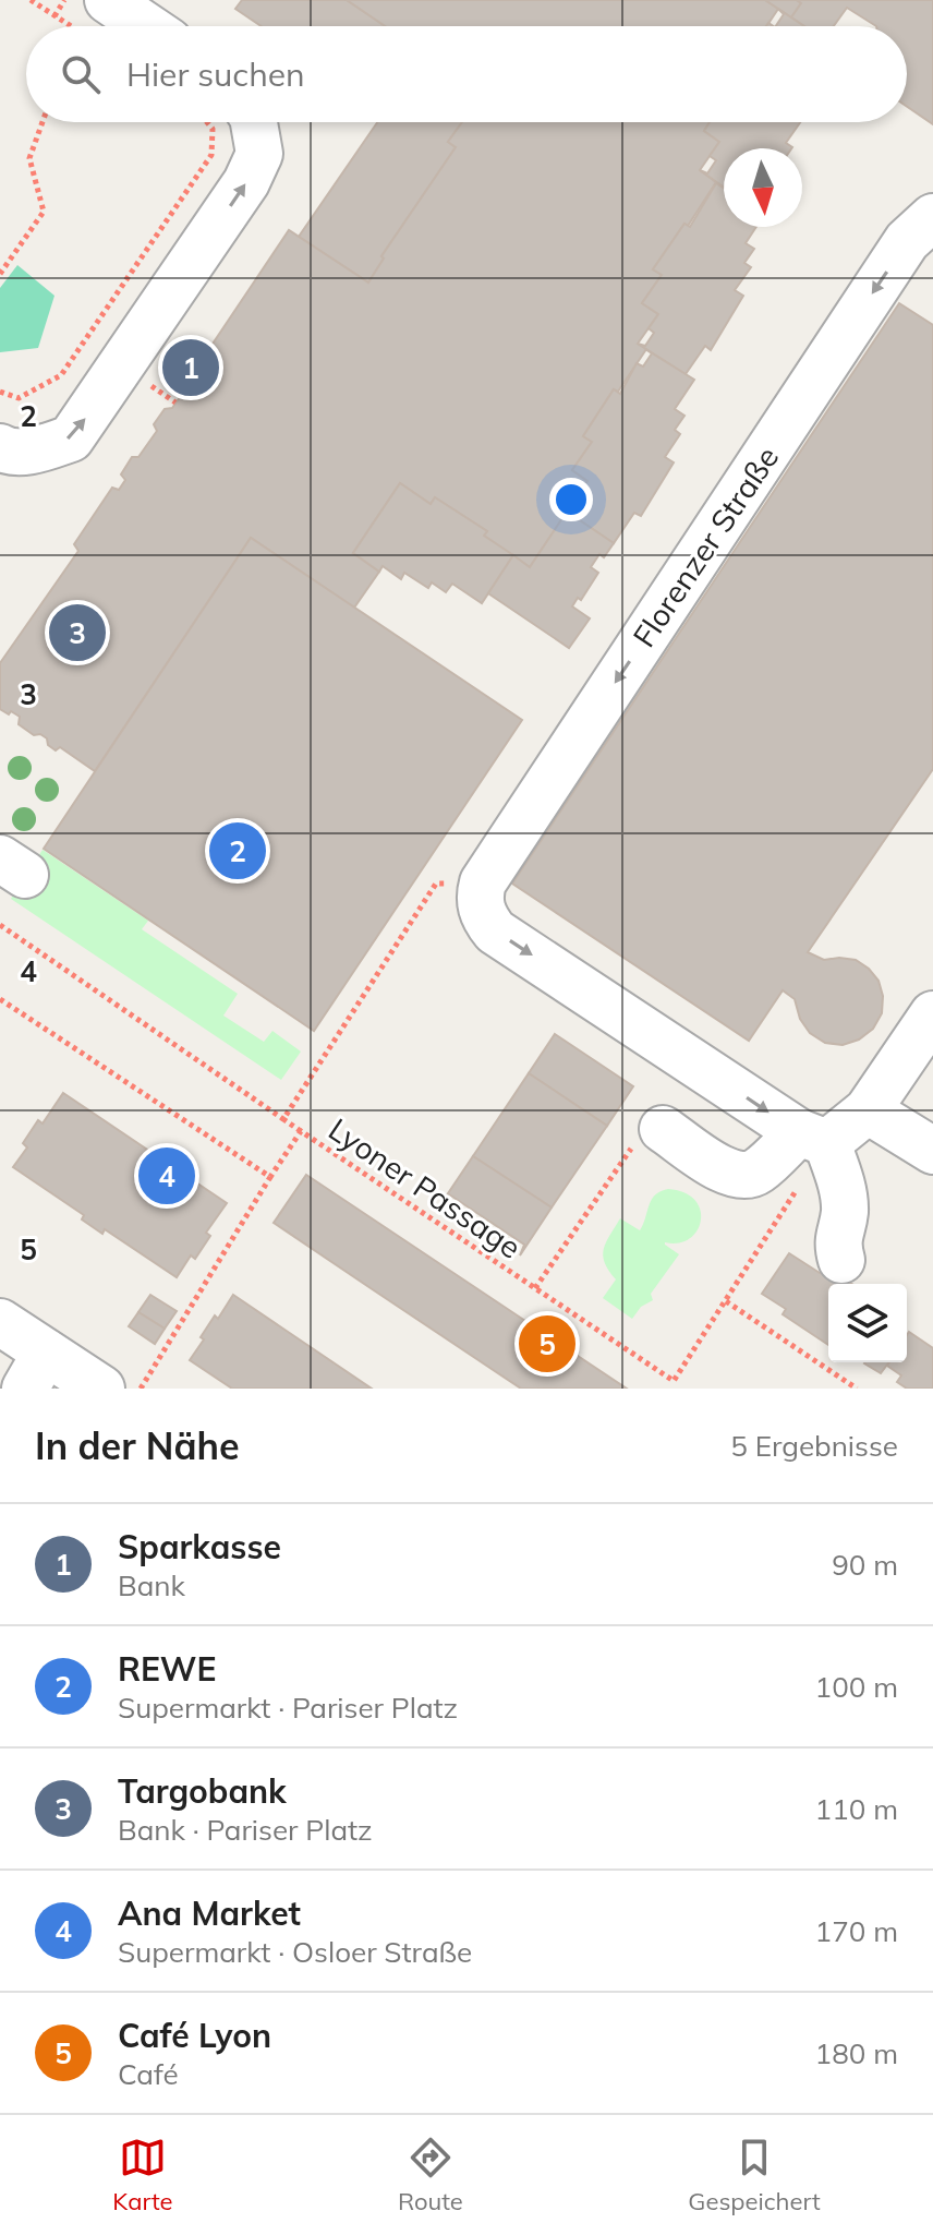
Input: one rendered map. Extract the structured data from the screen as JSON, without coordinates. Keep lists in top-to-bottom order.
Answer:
{
  "streets": {
    "street": ["Florenzer Straße"],
    "path": ["Lyoner Passage"]
  },
  "one_way": ["Florenzer Straße"],
  "north": "bottom",
  "page": {
    "search": "Hier suchen",
    "pins": [
      "1",
      "3",
      "2",
      "4",
      "5"
    ],
    "heading": ["In der Nähe", "5 Ergebnisse"],
    "list": [
      {
        "mark": "1",
        "name": "Sparkasse",
        "note": "Bank",
        "value": "90 m"
      },
      {
        "mark": "2",
        "name": "REWE",
        "note": "Supermarkt · Pariser Platz",
        "value": "100 m"
      },
      {
        "mark": "3",
        "name": "Targobank",
        "note": "Bank · Pariser Platz",
        "value": "110 m"
      },
      {
        "mark": "4",
        "name": "Ana Market",
        "note": "Supermarkt · Osloer Straße",
        "value": "170 m"
      },
      {
        "mark": "5",
        "name": "Café Lyon",
        "note": "Café",
        "value": "180 m"
      }
    ],
    "nav": ["Karte", "Route", "Gespeichert"]
  },
  "grid": {
    "rows": [
      "2",
      "3",
      "4",
      "5"
    ]
  }
}
